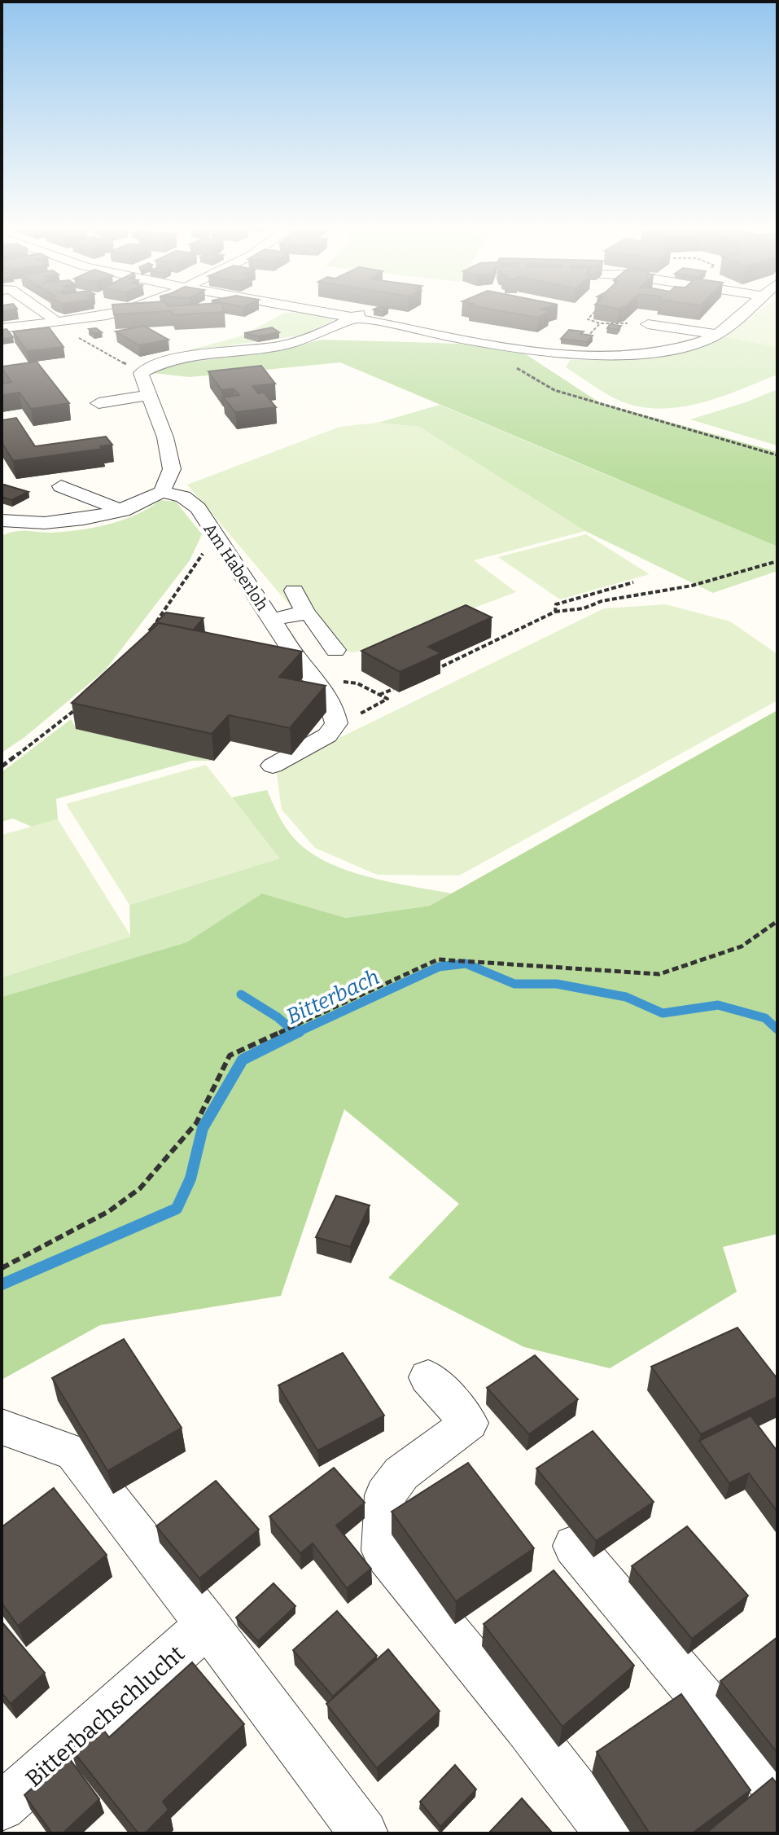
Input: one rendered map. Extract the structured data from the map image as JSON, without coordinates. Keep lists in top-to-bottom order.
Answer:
{
  "streets": {
    "street": ["Am Haberloh", "Bitterbachschlucht"]
  },
  "water": ["Bitterbach"]
}
